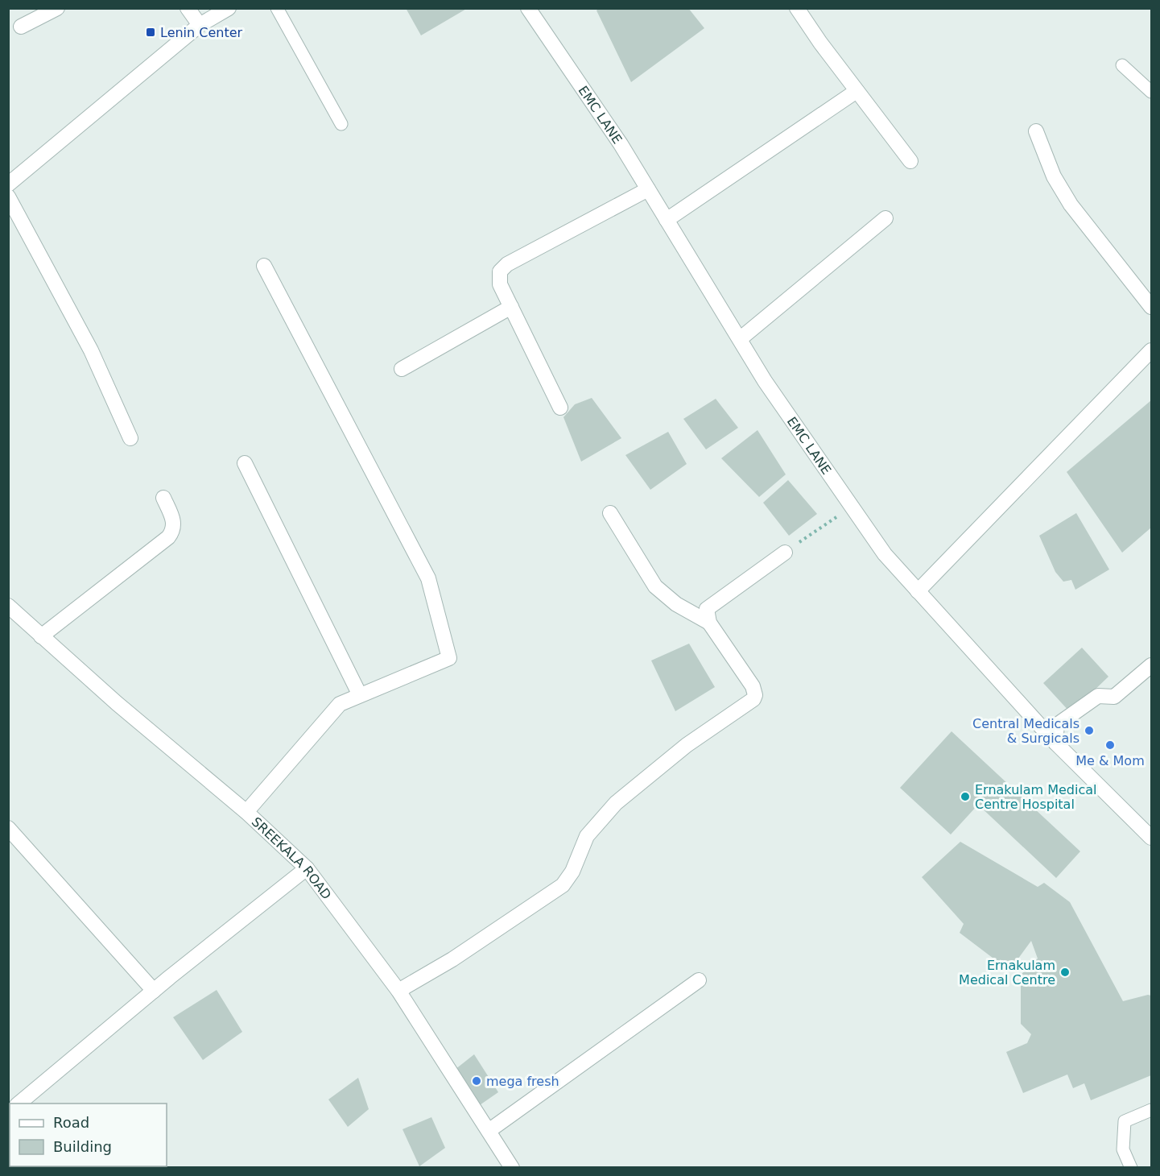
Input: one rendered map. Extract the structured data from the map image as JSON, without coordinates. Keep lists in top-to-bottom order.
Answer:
{
  "streets": {
    "street": ["EMC LANE", "SREEKALA ROAD"]
  },
  "places": {
    "transit": ["Lenin Center"],
    "other": [
      "Central Medicals & Surgicals",
      "Me & Mom",
      "Ernakulam Medical Centre Hospital",
      "Ernakulam Medical Centre",
      "mega fresh"
    ]
  },
  "legend": ["Road", "Building"]
}
